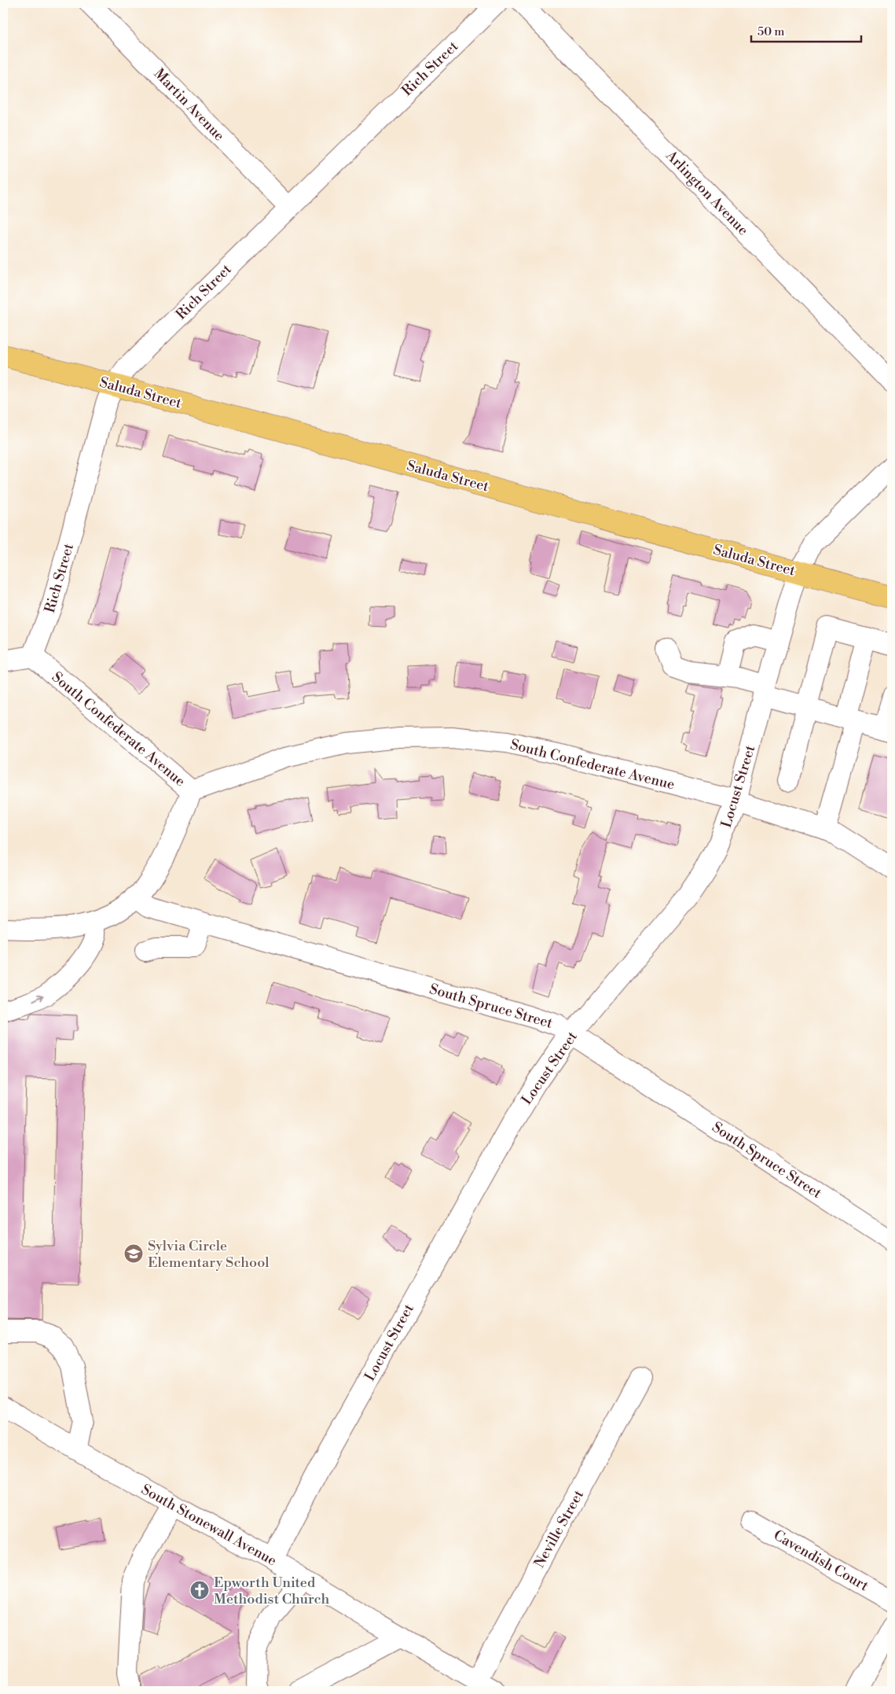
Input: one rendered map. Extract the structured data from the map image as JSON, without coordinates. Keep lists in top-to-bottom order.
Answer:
{
  "streets": {
    "main road": ["Saluda Street"],
    "street": [
      "Rich Street",
      "Martin Avenue",
      "Arlington Avenue",
      "South Confederate Avenue",
      "Locust Street",
      "South Spruce Street",
      "South Stonewall Avenue",
      "Neville Street",
      "Cavendish Court"
    ]
  },
  "crossings": [
    ["Rich Street", "Martin Avenue"],
    ["Rich Street", "Saluda Street"],
    ["Rich Street", "South Confederate Avenue"],
    ["Saluda Street", "Locust Street"],
    ["South Confederate Avenue", "Locust Street"],
    ["Locust Street", "South Spruce Street"],
    ["Locust Street", "South Stonewall Avenue"],
    ["South Stonewall Avenue", "Neville Street"]
  ],
  "places": {
    "school or university": ["Sylvia Circle Elementary School"],
    "church": ["Epworth United Methodist Church"]
  },
  "scale_bar": "50 m"
}
